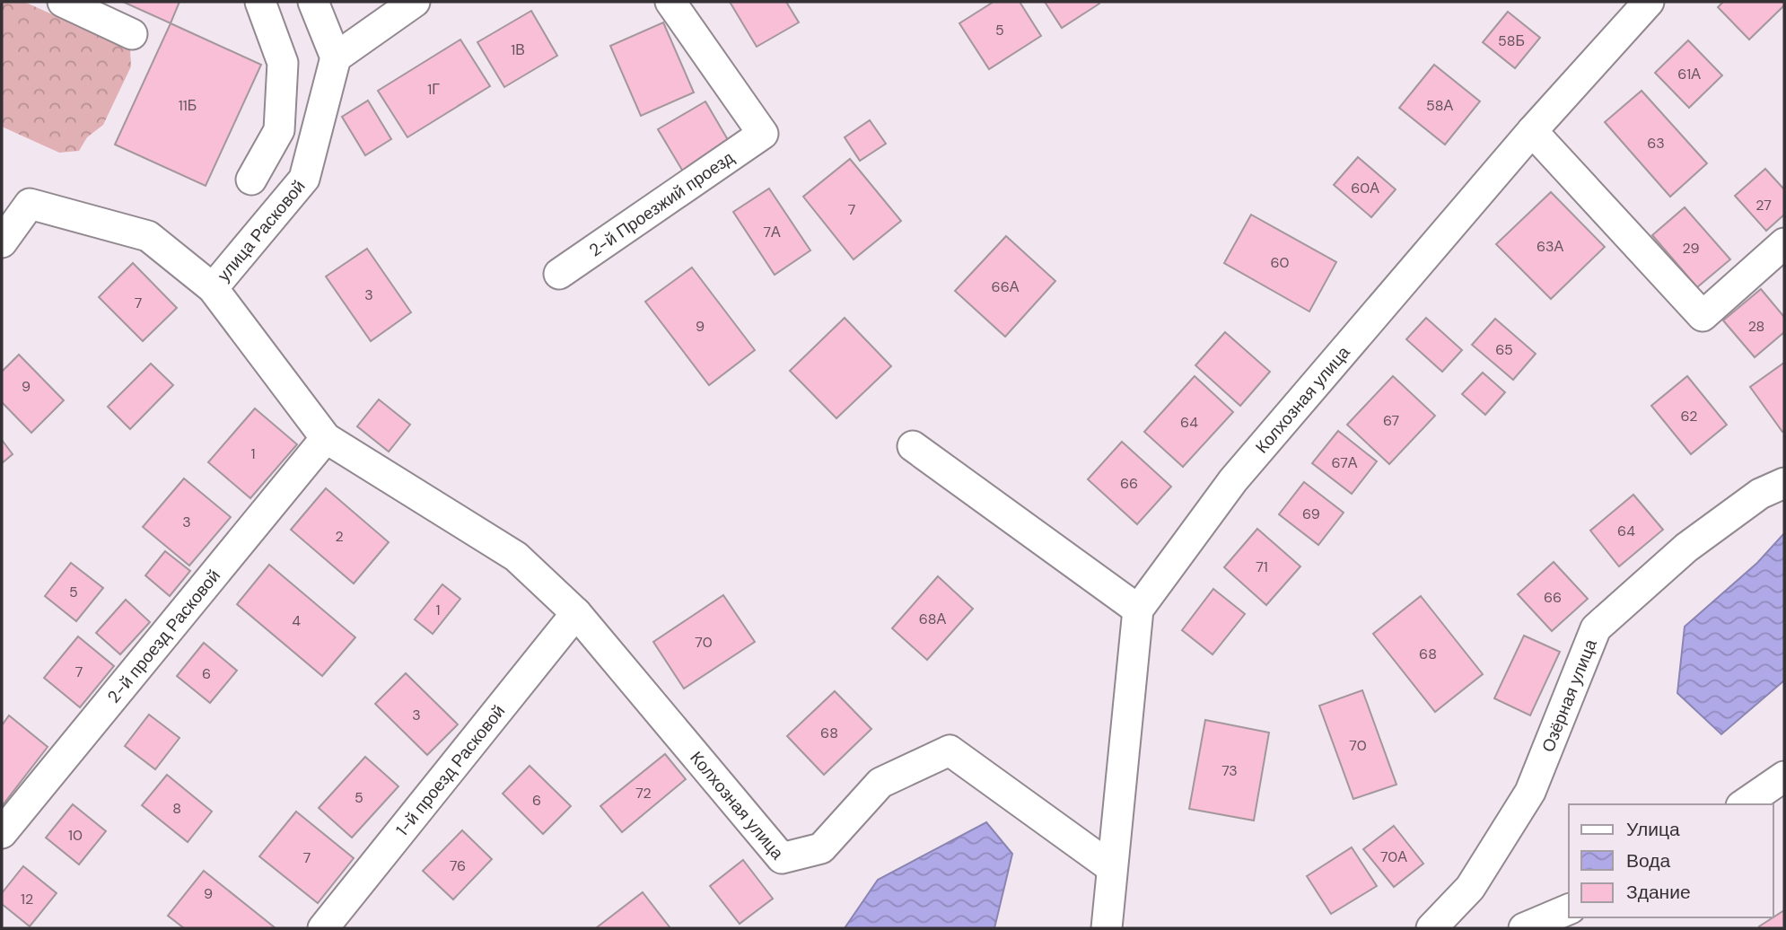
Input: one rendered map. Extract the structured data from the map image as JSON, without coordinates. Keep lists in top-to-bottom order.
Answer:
{
  "streets": {
    "street": [
      "2-й Проезжий проезд",
      "улица Расковой",
      "Колхозная улица",
      "2-й проезд Расковой",
      "Озёрная улица",
      "1-й проезд Расковой"
    ]
  },
  "crossings": [
    ["Колхозная улица", "1-й проезд Расковой"]
  ],
  "house_numbers": [
    "5",
    "58Б",
    "1В",
    "61А",
    "1Г",
    "11Б",
    "58А",
    "63",
    "60А",
    "27",
    "7",
    "7А",
    "63А",
    "29",
    "60",
    "66А",
    "3",
    "7",
    "9",
    "28",
    "65",
    "9",
    "62",
    "67",
    "64",
    "1",
    "67А",
    "66",
    "69",
    "3",
    "64",
    "2",
    "71",
    "5",
    "66",
    "1",
    "68А",
    "4",
    "70",
    "68",
    "7",
    "6",
    "3",
    "68",
    "70",
    "73",
    "72",
    "5",
    "6",
    "8",
    "10",
    "70А",
    "7",
    "76",
    "9",
    "12"
  ],
  "legend": ["Улица", "Вода", "Здание"]
}
